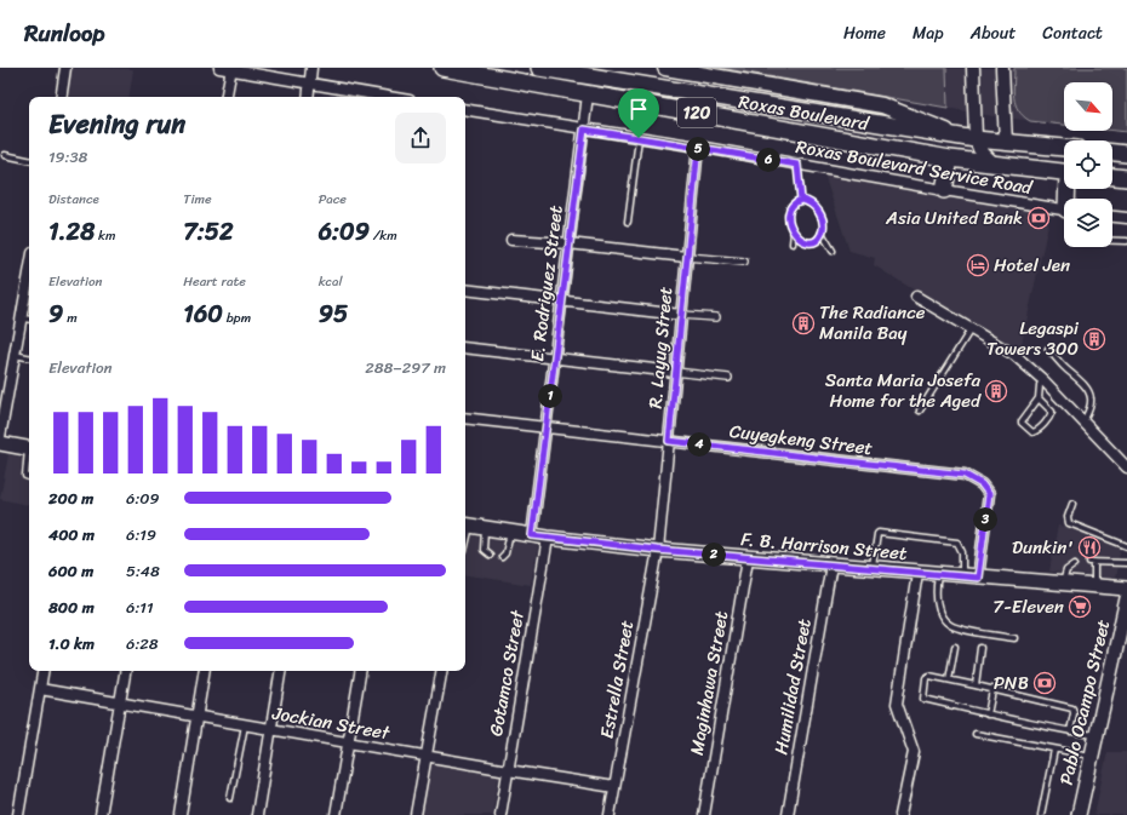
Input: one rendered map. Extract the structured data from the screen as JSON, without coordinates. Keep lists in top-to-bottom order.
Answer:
{
  "streets": {
    "highway": ["120", "Roxas Boulevard"],
    "main road": ["F. B. Harrison Street", "Pablo Ocampo Street"],
    "street": [
      "Roxas Boulevard Service Road",
      "E. Rodriguez Street",
      "R. Layug Street",
      "Cuyegkeng Street",
      "Gotamco Street",
      "Estrella Street",
      "Maginhawa Street",
      "Humilidad Street",
      "Jockian Street"
    ]
  },
  "crossings": [
    ["Roxas Boulevard", "E. Rodriguez Street"],
    ["Roxas Boulevard Service Road", "E. Rodriguez Street"],
    ["Roxas Boulevard Service Road", "R. Layug Street"],
    ["E. Rodriguez Street", "Cuyegkeng Street"],
    ["E. Rodriguez Street", "F. B. Harrison Street"],
    ["R. Layug Street", "Cuyegkeng Street"],
    ["R. Layug Street", "F. B. Harrison Street"],
    ["R. Layug Street", "Estrella Street"],
    ["Cuyegkeng Street", "F. B. Harrison Street"],
    ["F. B. Harrison Street", "Gotamco Street"],
    ["F. B. Harrison Street", "Estrella Street"],
    ["F. B. Harrison Street", "Maginhawa Street"],
    ["F. B. Harrison Street", "Humilidad Street"],
    ["Gotamco Street", "Jockian Street"],
    ["Estrella Street", "Jockian Street"]
  ],
  "places": {
    "bank": ["Asia United Bank", "PNB"],
    "hotel": ["Hotel Jen"],
    "building": ["The Radiance Manila Bay", "Legaspi Towers 300", "Santa Maria Josefa Home for the Aged"],
    "restaurant": ["Dunkin'"],
    "supermarket": ["7-Eleven"]
  },
  "north": "bottom right",
  "page": {
    "header": "Runloop",
    "nav": [
      "Home",
      "Map",
      "About",
      "Contact"
    ],
    "heading": ["Evening run", "19:38"],
    "pins": [
      "5",
      "6",
      "1",
      "4",
      "3",
      "2"
    ],
    "stats": [
      ["Distance", "1.28 km"],
      ["Time", "7:52"],
      ["Pace", "6:09 /km"],
      ["Elevation", "9 m"],
      ["Heart rate", "160 bpm"],
      ["kcal", "95"]
    ],
    "chart": ["Elevation", "288–297 m"],
    "list": [
      {
        "name": "200 m",
        "note": "6:09"
      },
      {
        "name": "400 m",
        "note": "6:19"
      },
      {
        "name": "600 m",
        "note": "5:48"
      },
      {
        "name": "800 m",
        "note": "6:11"
      },
      {
        "name": "1.0 km",
        "note": "6:28"
      }
    ]
  }
}
